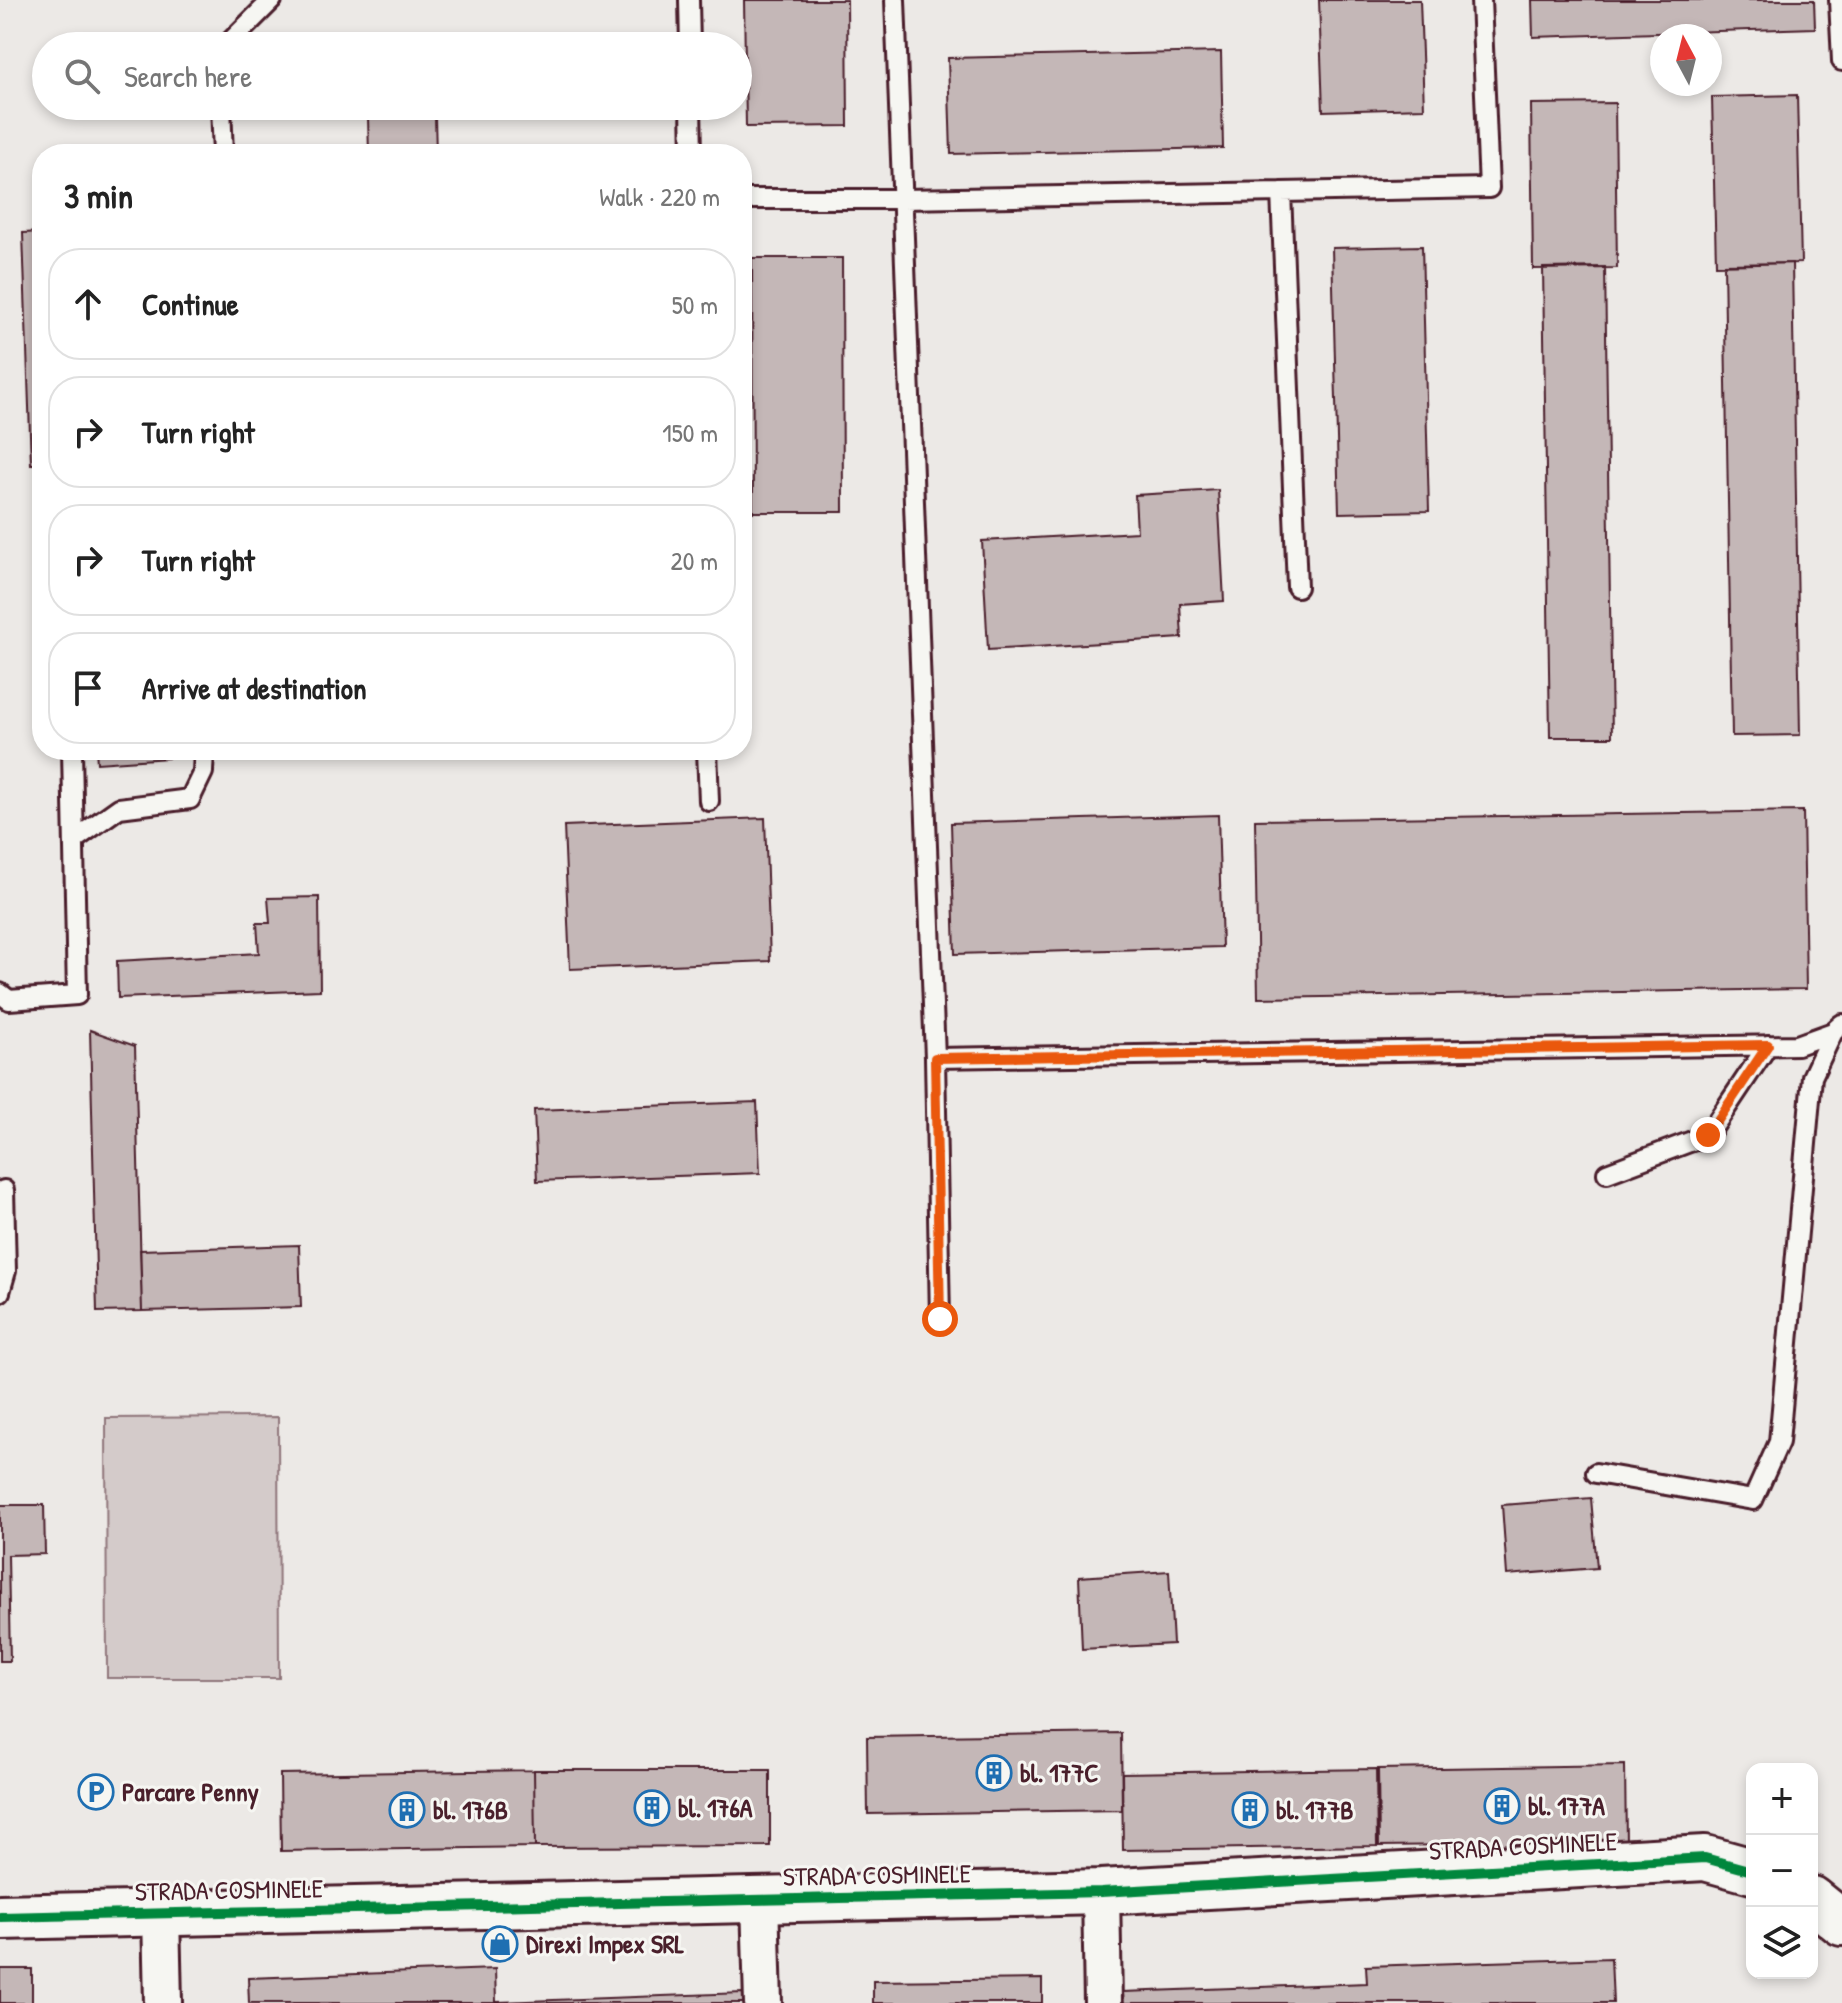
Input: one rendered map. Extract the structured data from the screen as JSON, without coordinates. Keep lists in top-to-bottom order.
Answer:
{
  "streets": {
    "street": ["STRADA COSMINELE"]
  },
  "places": {
    "building": [
      "bl. 177C",
      "bl. 177A",
      "bl. 176A",
      "bl. 176B",
      "bl. 177B"
    ],
    "parking": ["Parcare Penny"],
    "shop": ["Direxi Impex SRL"]
  },
  "north": "top",
  "page": {
    "search": "Search here",
    "heading": ["3 min", "Walk · 220 m"],
    "list": [
      ["Continue", "50 m"],
      ["Turn right", "150 m"],
      ["Turn right", "20 m"],
      "Arrive at destination"
    ],
    "map_buttons": ["+", "−"]
  }
}
